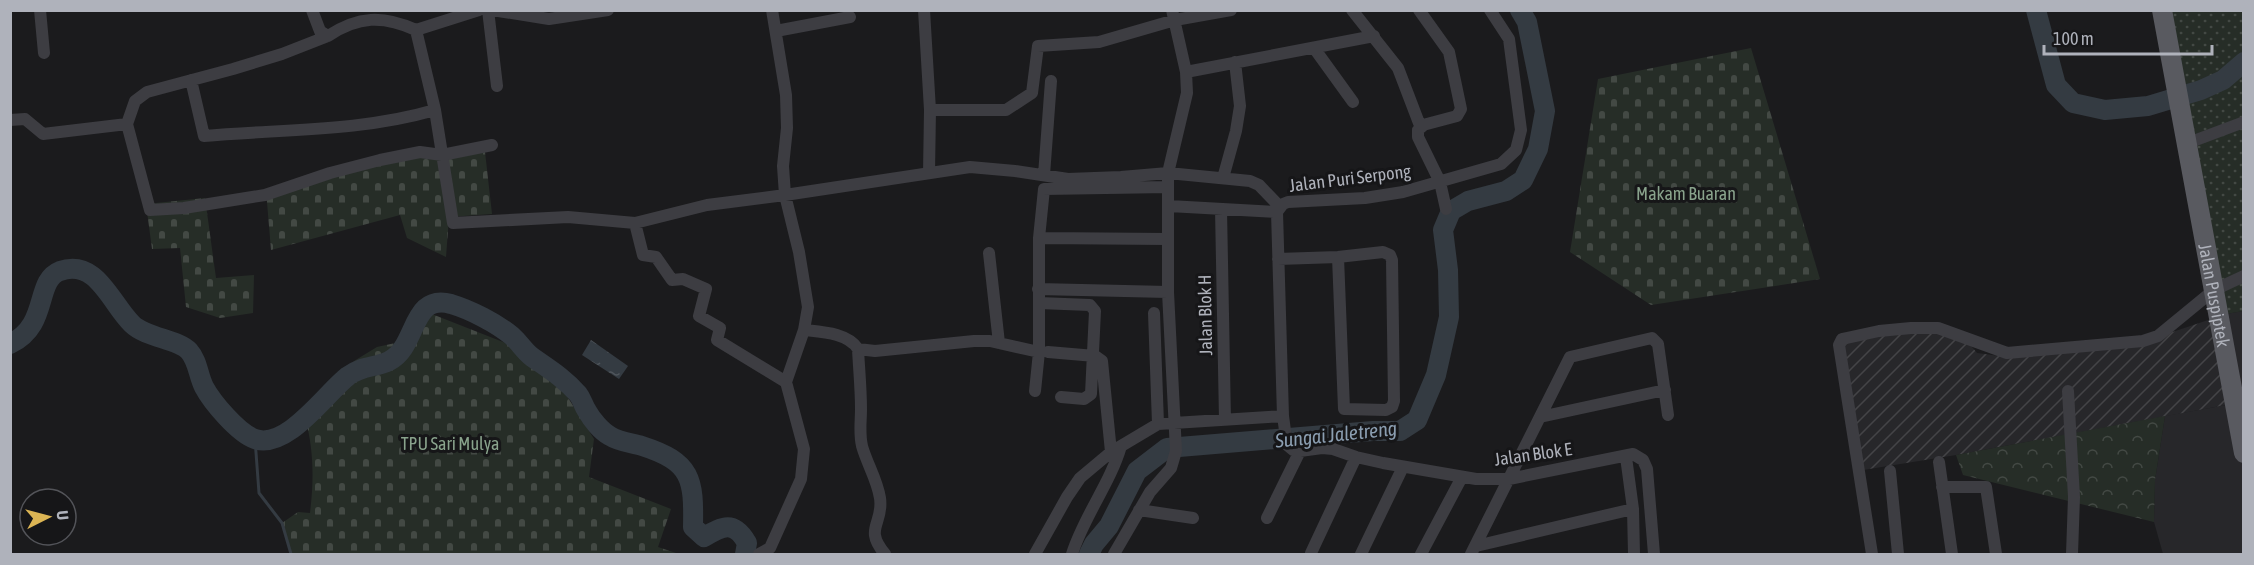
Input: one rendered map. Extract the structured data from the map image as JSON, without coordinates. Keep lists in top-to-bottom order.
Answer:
{
  "streets": {
    "main road": ["Jalan Puspiptek"],
    "street": ["Jalan Puri Serpong", "Jalan Blok H", "Jalan Blok E"]
  },
  "crossings": [
    ["Jalan Puri Serpong", "Jalan Blok E"]
  ],
  "water": ["Sungai Jaletreng"],
  "parks": ["Makam Buaran", "TPU Sari Mulya"],
  "scale_bar": "100 m",
  "north": "right"
}
